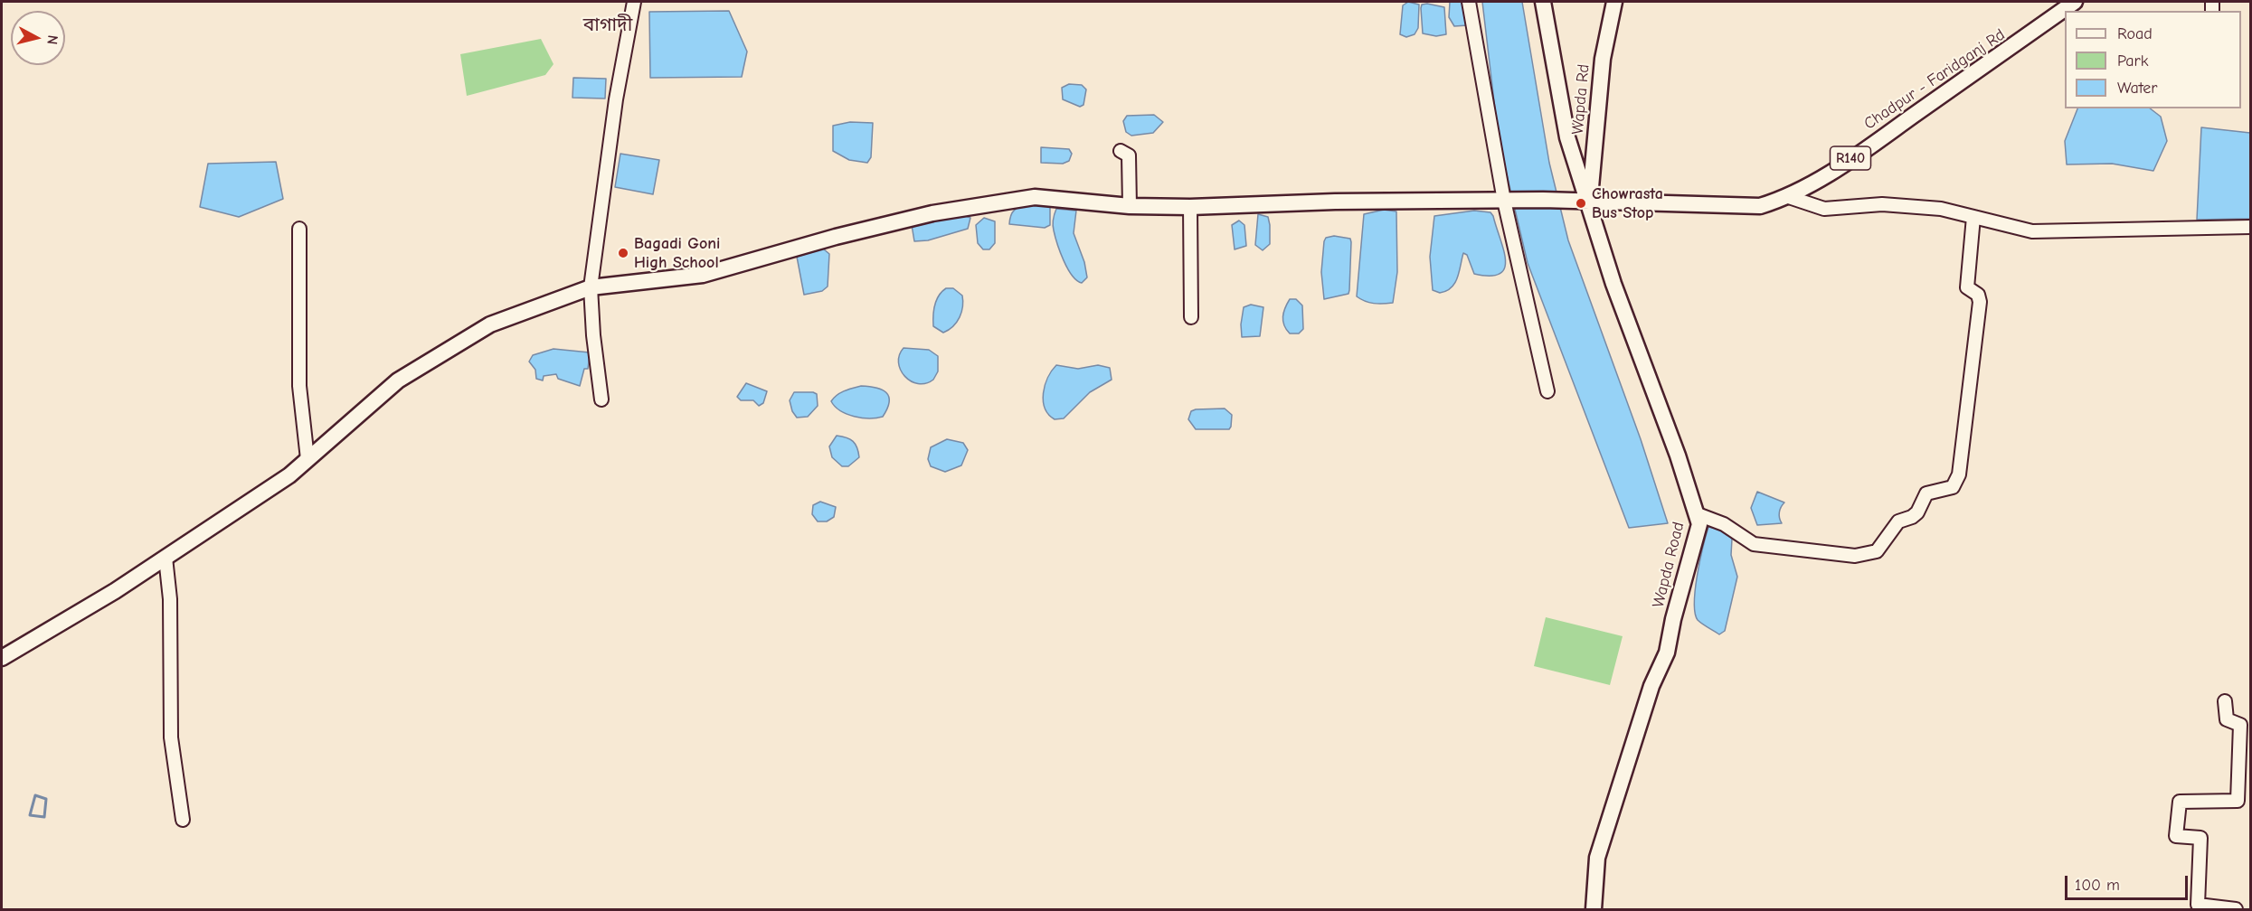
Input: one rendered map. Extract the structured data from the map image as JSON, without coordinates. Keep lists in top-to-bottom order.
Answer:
{
  "streets": {
    "main road": [
      "Chadpur - Faridganj Rd",
      "Wapda Rd",
      "R140",
      "Wapda Road"
    ]
  },
  "crossings": [
    ["Chadpur - Faridganj Rd", "Wapda Rd"],
    ["Chadpur - Faridganj Rd", "R140"],
    ["Chadpur - Faridganj Rd", "Wapda Road"],
    ["Wapda Rd", "R140"],
    ["Wapda Rd", "Wapda Road"],
    ["R140", "Wapda Road"]
  ],
  "districts": ["বাগাদী"],
  "places": ["Chowrasta Bus Stop", "Bagadi Goni High School"],
  "legend": ["Road", "Park", "Water"],
  "scale_bar": "100 m",
  "north": "right"
}
